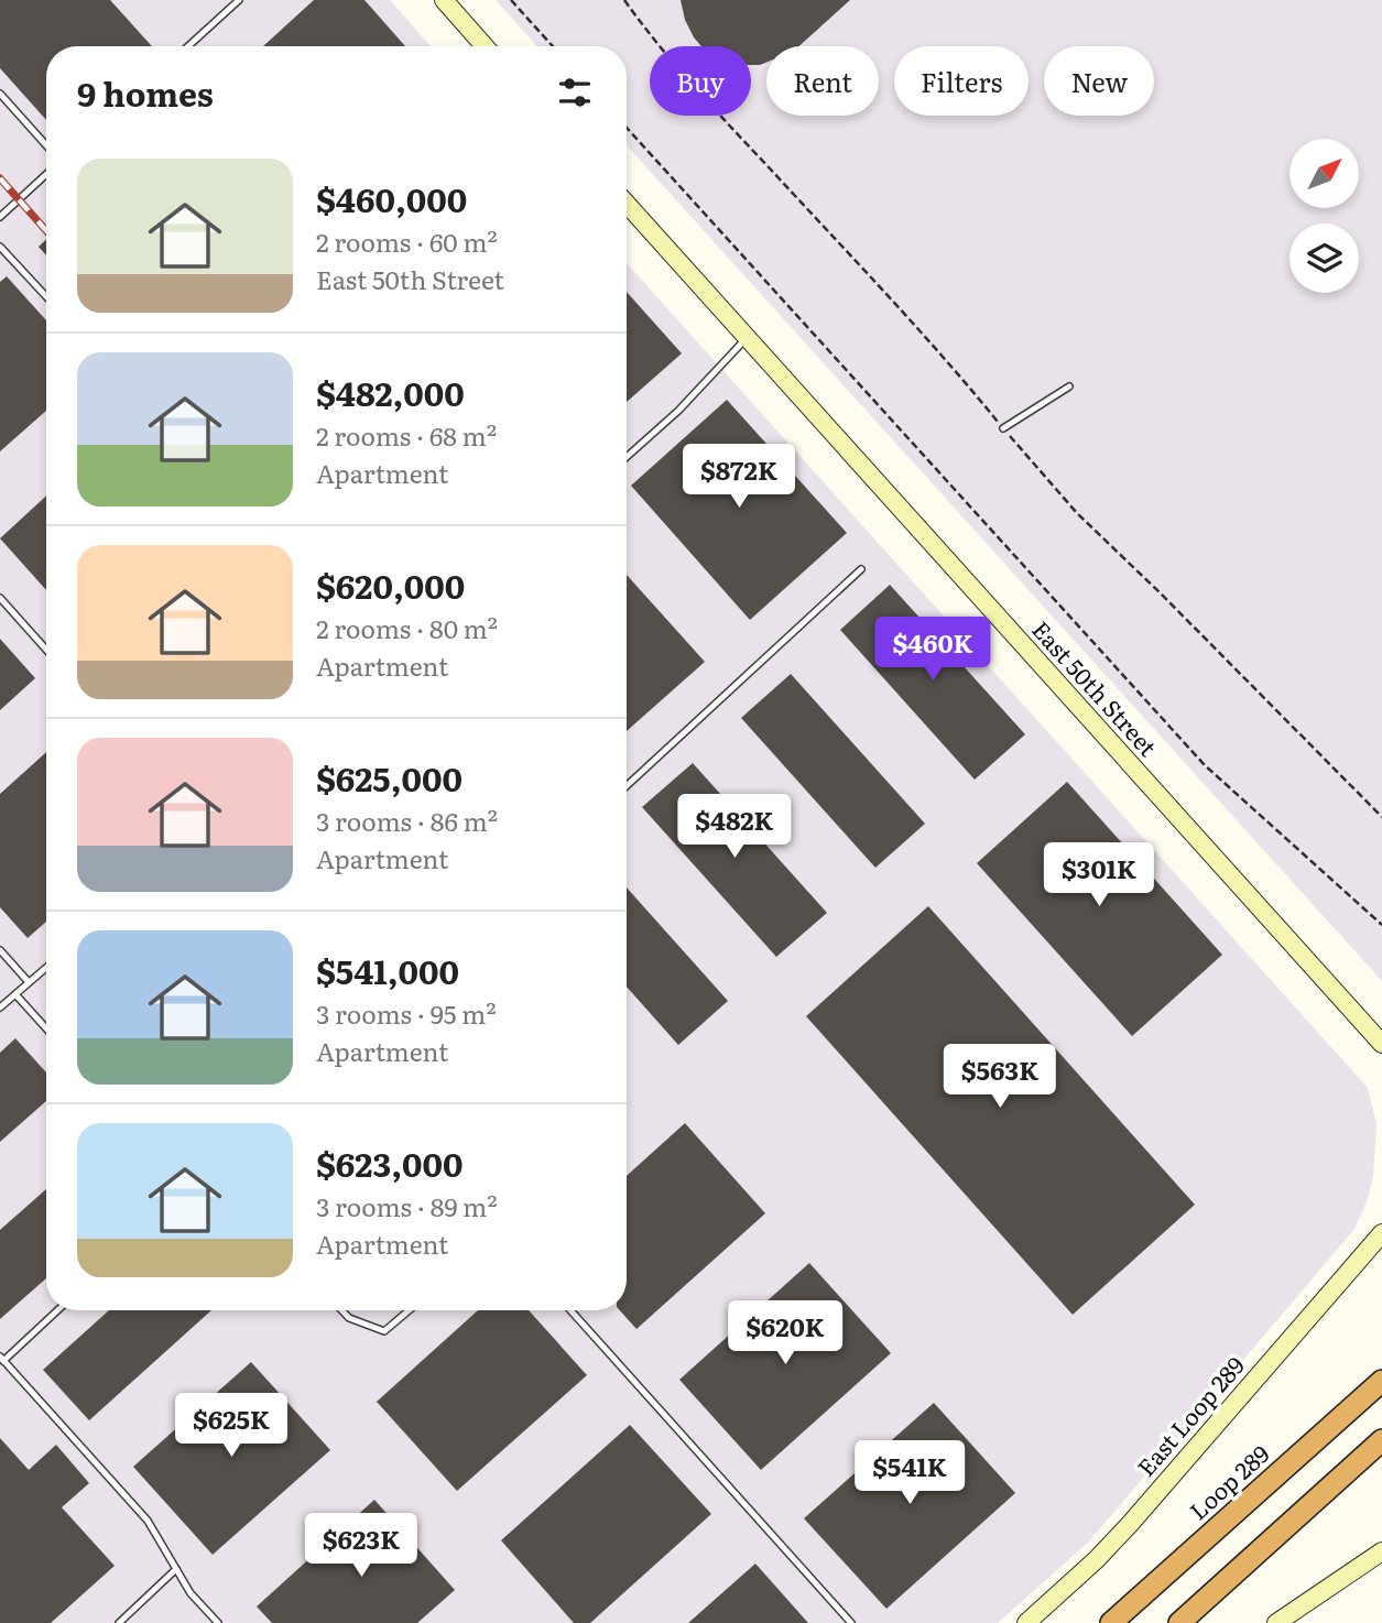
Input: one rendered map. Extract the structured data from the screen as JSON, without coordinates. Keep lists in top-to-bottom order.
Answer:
{
  "streets": {
    "highway": ["Loop 289"],
    "main road": ["East 50th Street", "East Loop 289"]
  },
  "north": "top right",
  "page": {
    "chip": [
      "Buy",
      "Rent",
      "Filters",
      "New"
    ],
    "heading": "9 homes",
    "list": [
      {
        "name": "$460,000",
        "note": "2 rooms · 60 m² · East 50th Street"
      },
      {
        "name": "$482,000",
        "note": "2 rooms · 68 m² · Apartment"
      },
      {
        "name": "$620,000",
        "note": "2 rooms · 80 m² · Apartment"
      },
      {
        "name": "$625,000",
        "note": "3 rooms · 86 m² · Apartment"
      },
      {
        "name": "$541,000",
        "note": "3 rooms · 95 m² · Apartment"
      },
      {
        "name": "$623,000",
        "note": "3 rooms · 89 m² · Apartment"
      }
    ],
    "price": [
      "$872K",
      "$460K",
      "$482K",
      "$301K",
      "$563K",
      "$620K",
      "$625K",
      "$541K",
      "$623K"
    ]
  }
}
